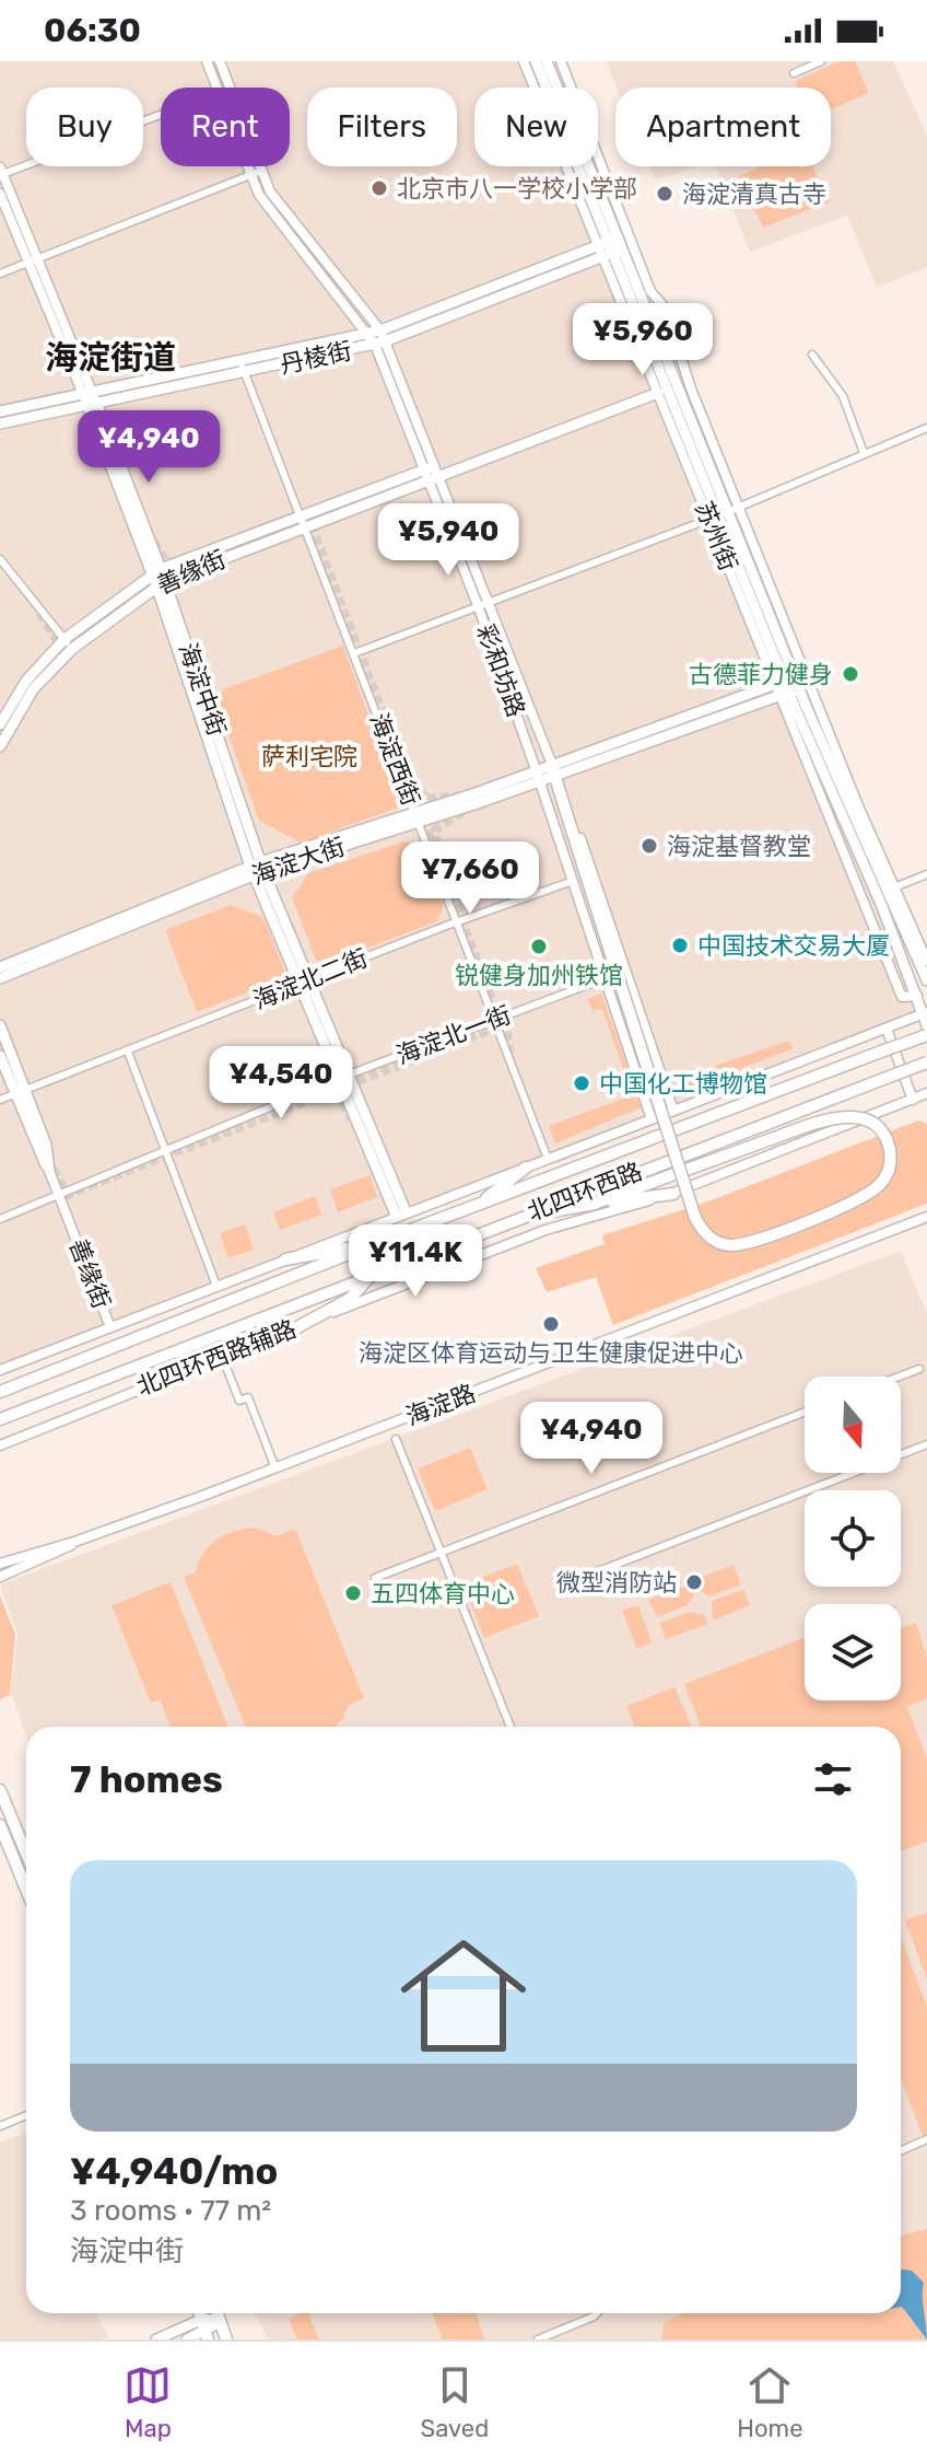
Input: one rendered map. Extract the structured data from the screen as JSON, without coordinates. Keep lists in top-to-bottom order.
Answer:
{
  "streets": {
    "main road": [
      "丹棱街",
      "苏州街",
      "善缘街",
      "海淀中街",
      "海淀大街",
      "北四环西路"
    ],
    "street": [
      "彩和坊路",
      "海淀西街",
      "海淀北二街",
      "海淀北一街",
      "北四环西路辅路",
      "海淀路"
    ]
  },
  "crossings": [
    ["丹棱街", "苏州街"],
    ["丹棱街", "彩和坊路"],
    ["丹棱街", "海淀中街"],
    ["丹棱街", "海淀西街"],
    ["苏州街", "善缘街"],
    ["苏州街", "海淀大街"],
    ["善缘街", "彩和坊路"],
    ["善缘街", "海淀中街"],
    ["善缘街", "海淀西街"],
    ["善缘街", "海淀北二街"],
    ["善缘街", "海淀北一街"],
    ["彩和坊路", "海淀大街"],
    ["彩和坊路", "海淀北二街"],
    ["彩和坊路", "海淀北一街"],
    ["海淀中街", "海淀大街"],
    ["海淀中街", "海淀北二街"],
    ["海淀中街", "海淀北一街"],
    ["海淀西街", "海淀大街"],
    ["海淀西街", "海淀北二街"],
    ["海淀西街", "海淀北一街"]
  ],
  "districts": ["海淀街道"],
  "parks": ["萨利宅院"],
  "places": [
    "北京市八一学校小学部",
    "海淀清真古寺",
    "古德菲力健身",
    "海淀基督教堂",
    "中国技术交易大厦",
    "锐健身加州铁馆",
    "中国化工博物馆",
    "海淀区体育运动与卫生健康促进中心",
    "微型消防站",
    "五四体育中心"
  ],
  "north": "bottom",
  "page": {
    "status": "06:30",
    "chip": [
      "Buy",
      "Rent",
      "Filters",
      "New",
      "Apartment"
    ],
    "price": [
      "¥5,960",
      "¥4,940",
      "¥5,940",
      "¥7,660",
      "¥4,540",
      "¥11.4K",
      "¥4,940"
    ],
    "heading": "7 homes",
    "list": [
      {
        "name": "¥4,940/mo",
        "note": "3 rooms · 77 m² · 海淀中街"
      }
    ],
    "tabs": ["Map", "Saved", "Home"]
  }
}
